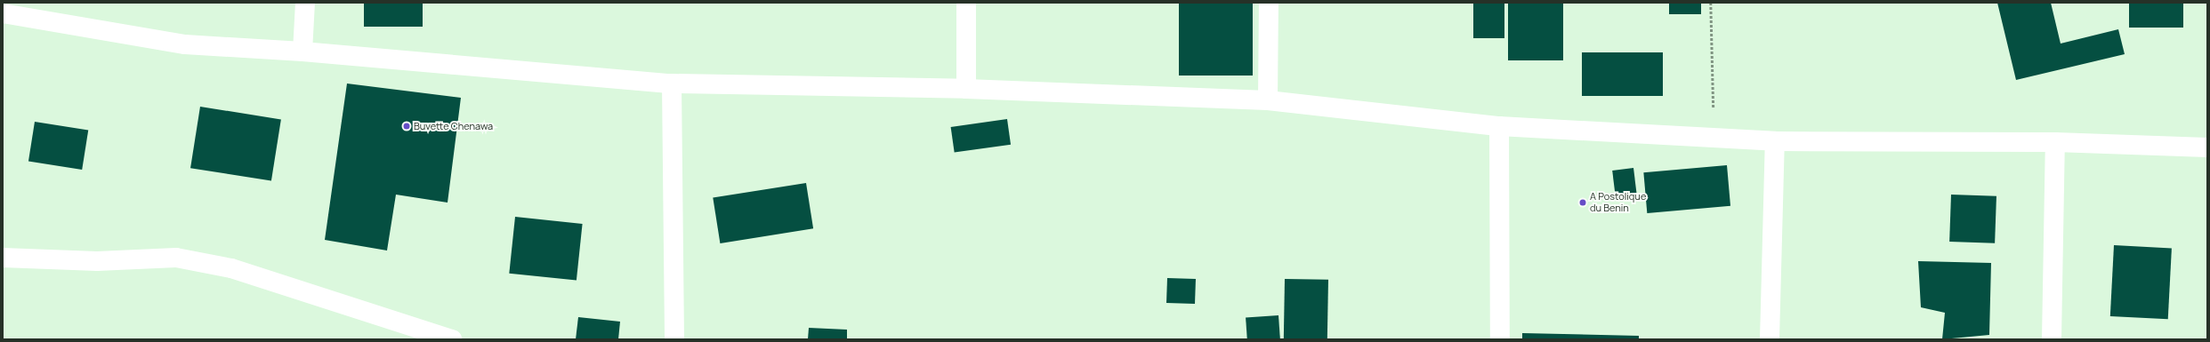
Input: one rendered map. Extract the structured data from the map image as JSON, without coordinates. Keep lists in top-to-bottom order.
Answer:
{
  "places": ["Buvette Chenawa", "A Postolique du Benin"]
}
